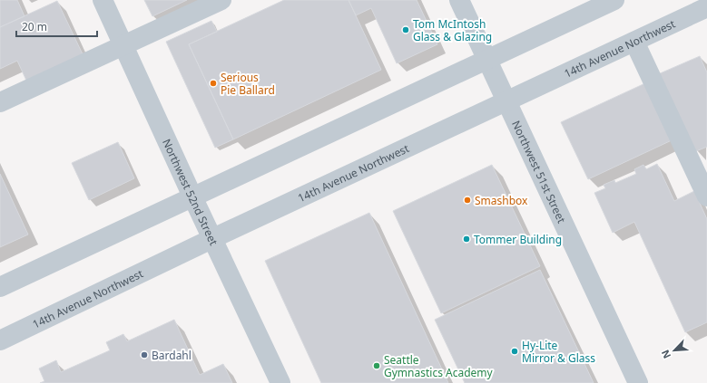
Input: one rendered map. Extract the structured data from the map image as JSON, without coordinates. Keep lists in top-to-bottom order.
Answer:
{
  "streets": {
    "street": ["14th Avenue Northwest", "Northwest 51st Street", "Northwest 52nd Street"]
  },
  "crossings": [
    ["14th Avenue Northwest", "Northwest 51st Street"],
    ["14th Avenue Northwest", "Northwest 52nd Street"]
  ],
  "places": [
    "Tom McIntosh Glass & Glazing",
    "Serious Pie Ballard",
    "Smashbox",
    "Tommer Building",
    "Hy-Lite Mirror & Glass",
    "Bardahl",
    "Seattle Gymnastics Academy"
  ],
  "scale_bar": "20 m",
  "north": "bottom left"
}
